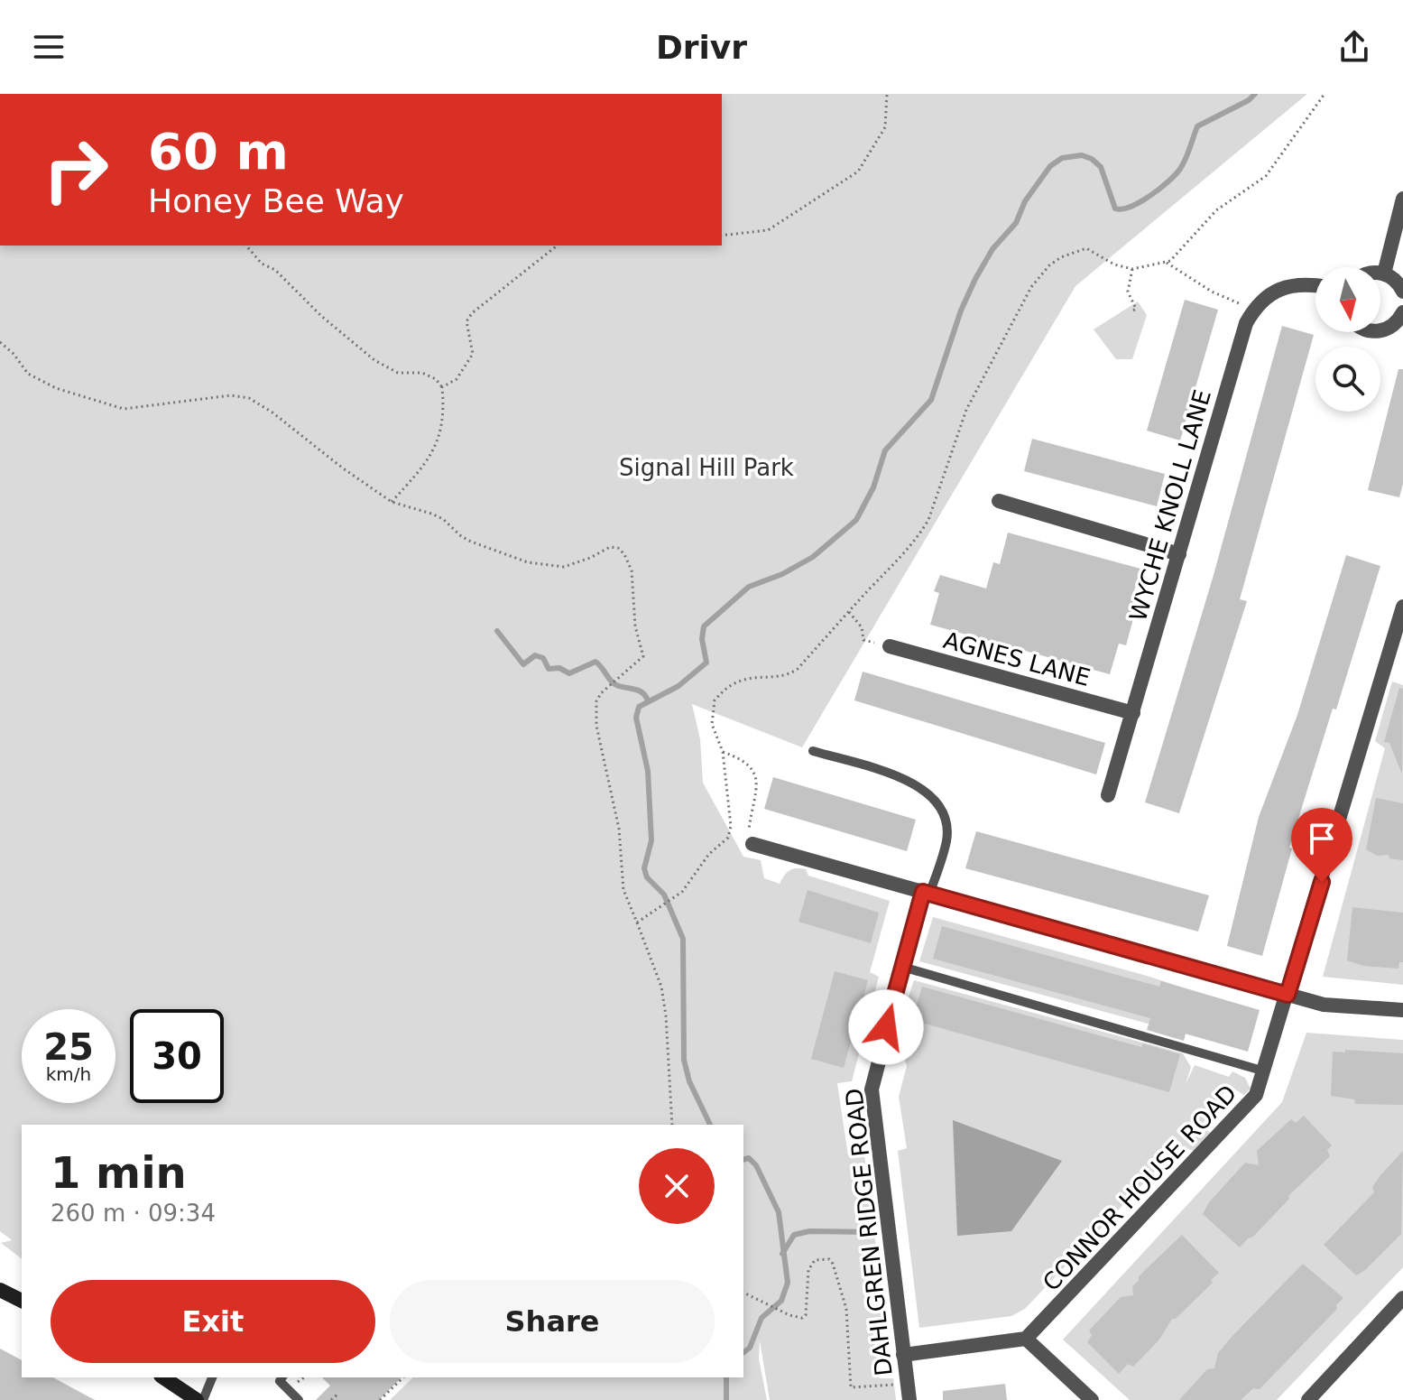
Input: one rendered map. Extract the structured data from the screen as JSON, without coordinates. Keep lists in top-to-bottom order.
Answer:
{
  "streets": {
    "street": [
      "WYCHE KNOLL LANE",
      "AGNES LANE",
      "CONNOR HOUSE ROAD",
      "DAHLGREN RIDGE ROAD"
    ]
  },
  "crossings": [
    ["WYCHE KNOLL LANE", "AGNES LANE"]
  ],
  "parks": ["Signal Hill Park"],
  "north": "bottom",
  "page": {
    "header": "Drivr",
    "turn": ["60 m", "Honey Bee Way"],
    "speed": "25 km/h",
    "limit": "30",
    "heading": ["1 min", "260 m · 09:34"],
    "buttons": ["Exit", "Share"]
  }
}
